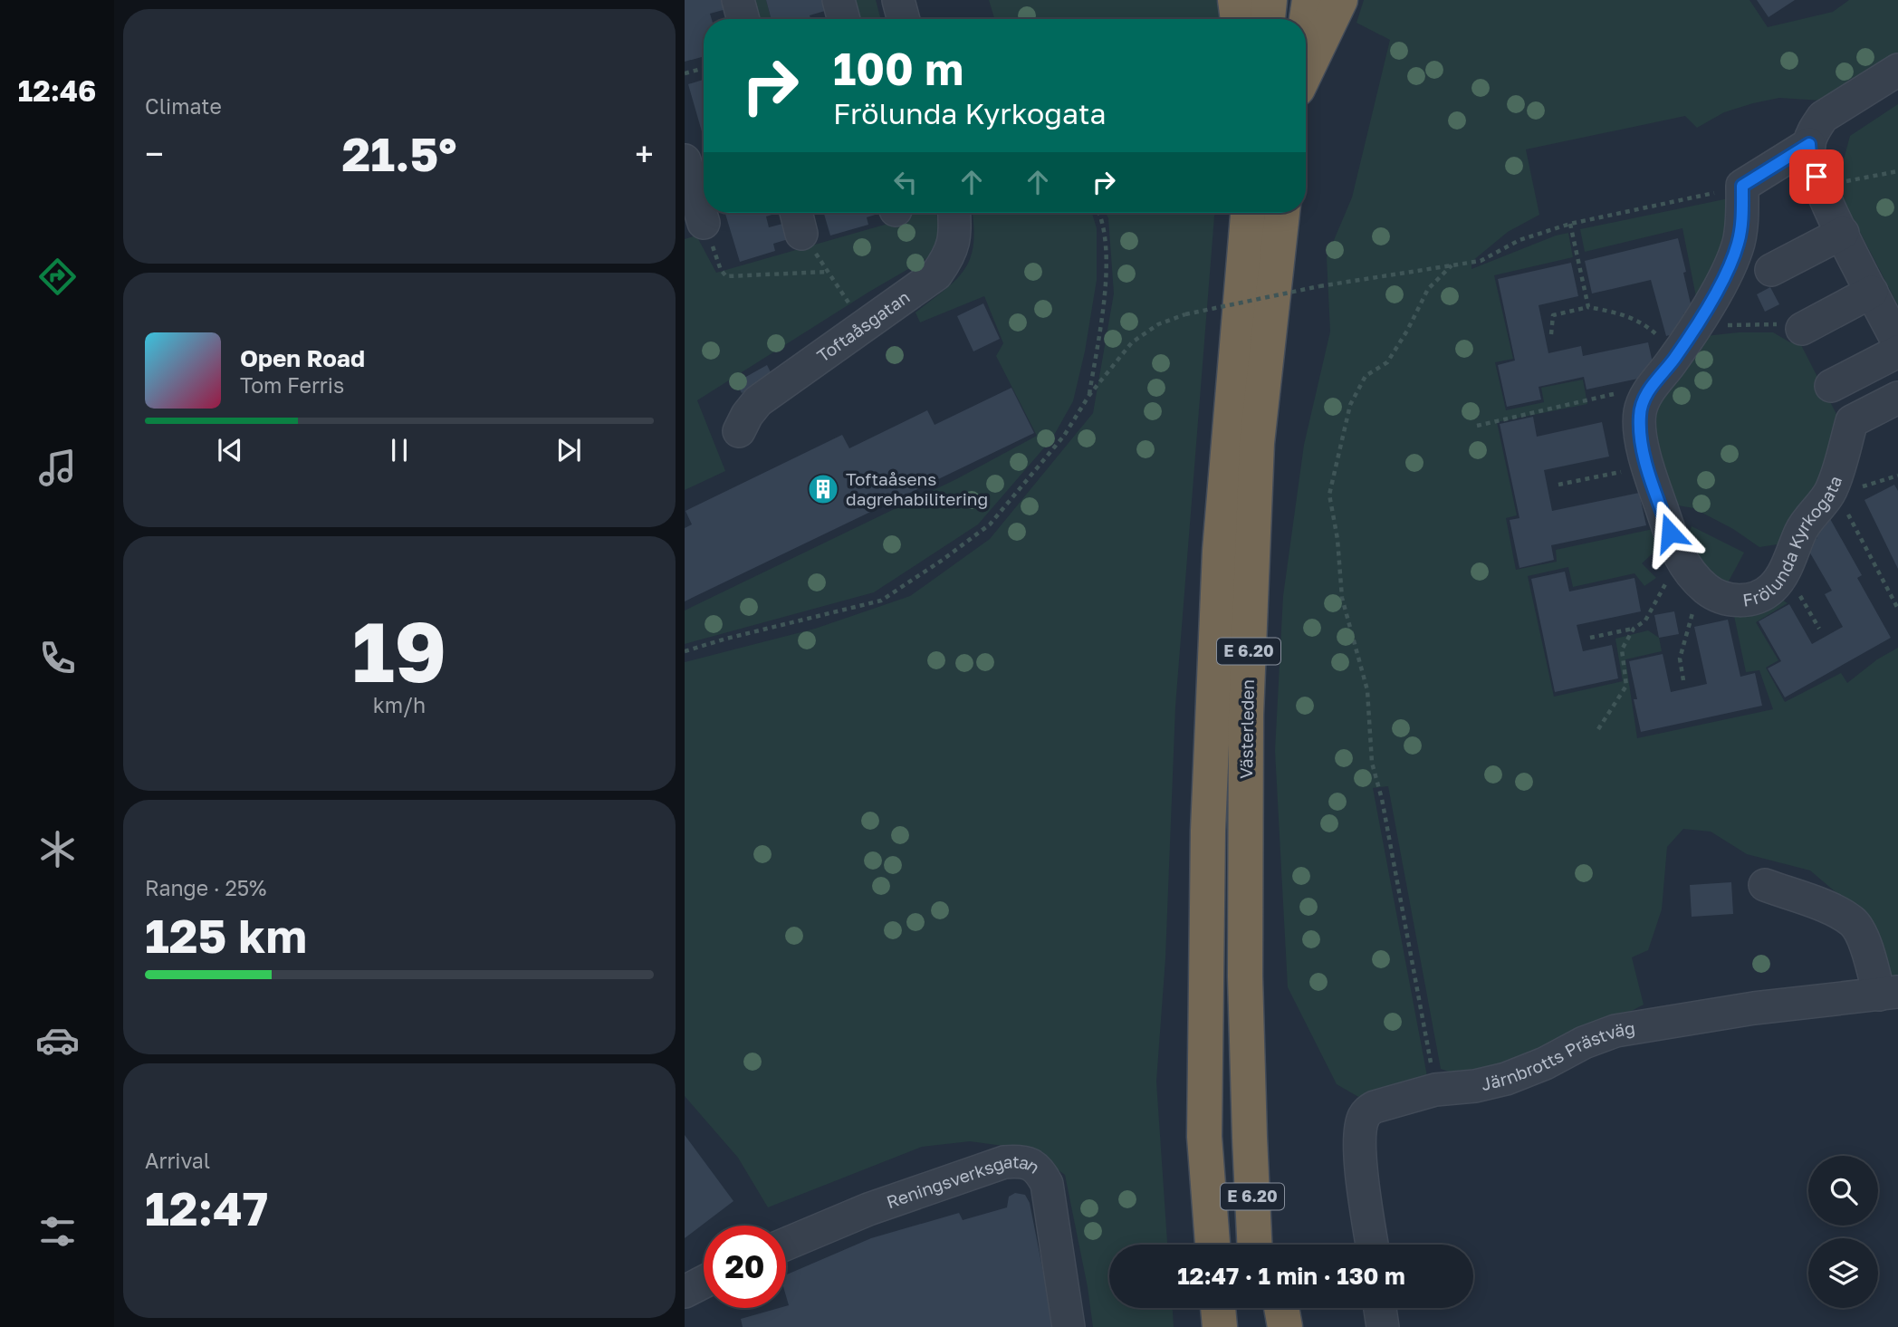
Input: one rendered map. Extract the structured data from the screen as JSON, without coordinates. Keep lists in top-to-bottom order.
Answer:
{
  "streets": {
    "highway": ["E 6.20", "Västerleden"],
    "street": [
      "Toftaåsgatan",
      "Frölunda Kyrkogata",
      "Järnbrotts Prästväg",
      "Reningsverksgatan"
    ]
  },
  "places": {
    "building": ["Toftaåsens dagrehabilitering"]
  },
  "page": {
    "tabs": "12:46",
    "tile": [
      "Climate",
      ["19", "km/h"],
      ["Range · 25%", "125 km"],
      ["Arrival", "12:47"]
    ],
    "turn": ["100 m", "Frölunda Kyrkogata"],
    "heat": ["−", "21.5°", "+"],
    "song": ["Open Road", "Tom Ferris"],
    "limit": "20",
    "trip": "12:47 · 1 min · 130 m"
  }
}
